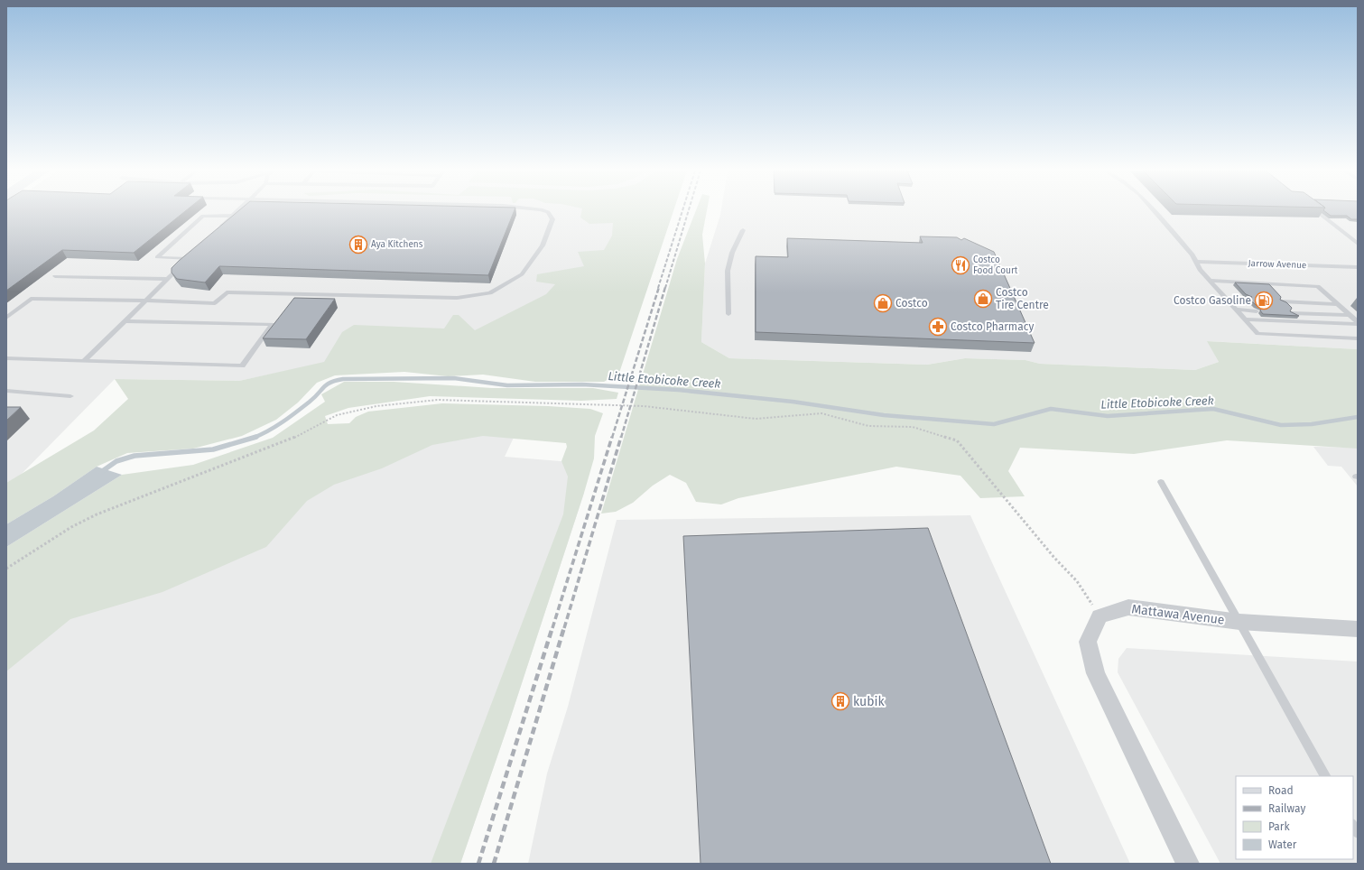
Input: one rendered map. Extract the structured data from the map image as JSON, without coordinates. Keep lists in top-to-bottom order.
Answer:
{
  "streets": {
    "street": ["Mattawa Avenue"],
    "lane": ["Jarrow Avenue"]
  },
  "water": ["Little Etobicoke Creek"],
  "places": {
    "building": ["Aya Kitchens", "kubik"],
    "restaurant": ["Costco Food Court"],
    "shop": ["Costco Tire Centre", "Costco"],
    "fuel station": ["Costco Gasoline"],
    "pharmacy": ["Costco Pharmacy"]
  },
  "legend": [
    "Road",
    "Railway",
    "Park",
    "Water"
  ]
}
